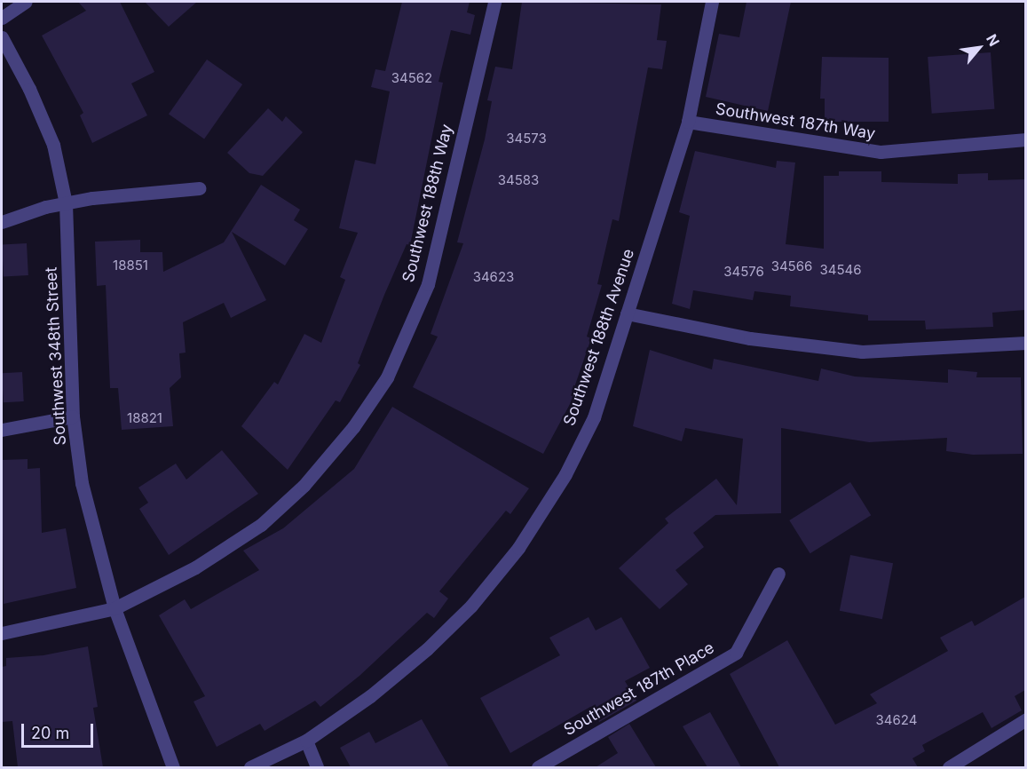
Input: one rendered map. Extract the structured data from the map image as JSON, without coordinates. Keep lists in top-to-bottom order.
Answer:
{
  "streets": {
    "street": [
      "Southwest 187th Way",
      "Southwest 188th Way",
      "Southwest 188th Avenue",
      "Southwest 348th Street",
      "Southwest 187th Place"
    ]
  },
  "crossings": [
    ["Southwest 187th Way", "Southwest 188th Avenue"],
    ["Southwest 188th Way", "Southwest 348th Street"]
  ],
  "house_numbers": [
    "34562",
    "34573",
    "34583",
    "18851",
    "34566",
    "34546",
    "34576",
    "34623",
    "18821",
    "34624"
  ],
  "scale_bar": "20 m",
  "north": "top right"
}
